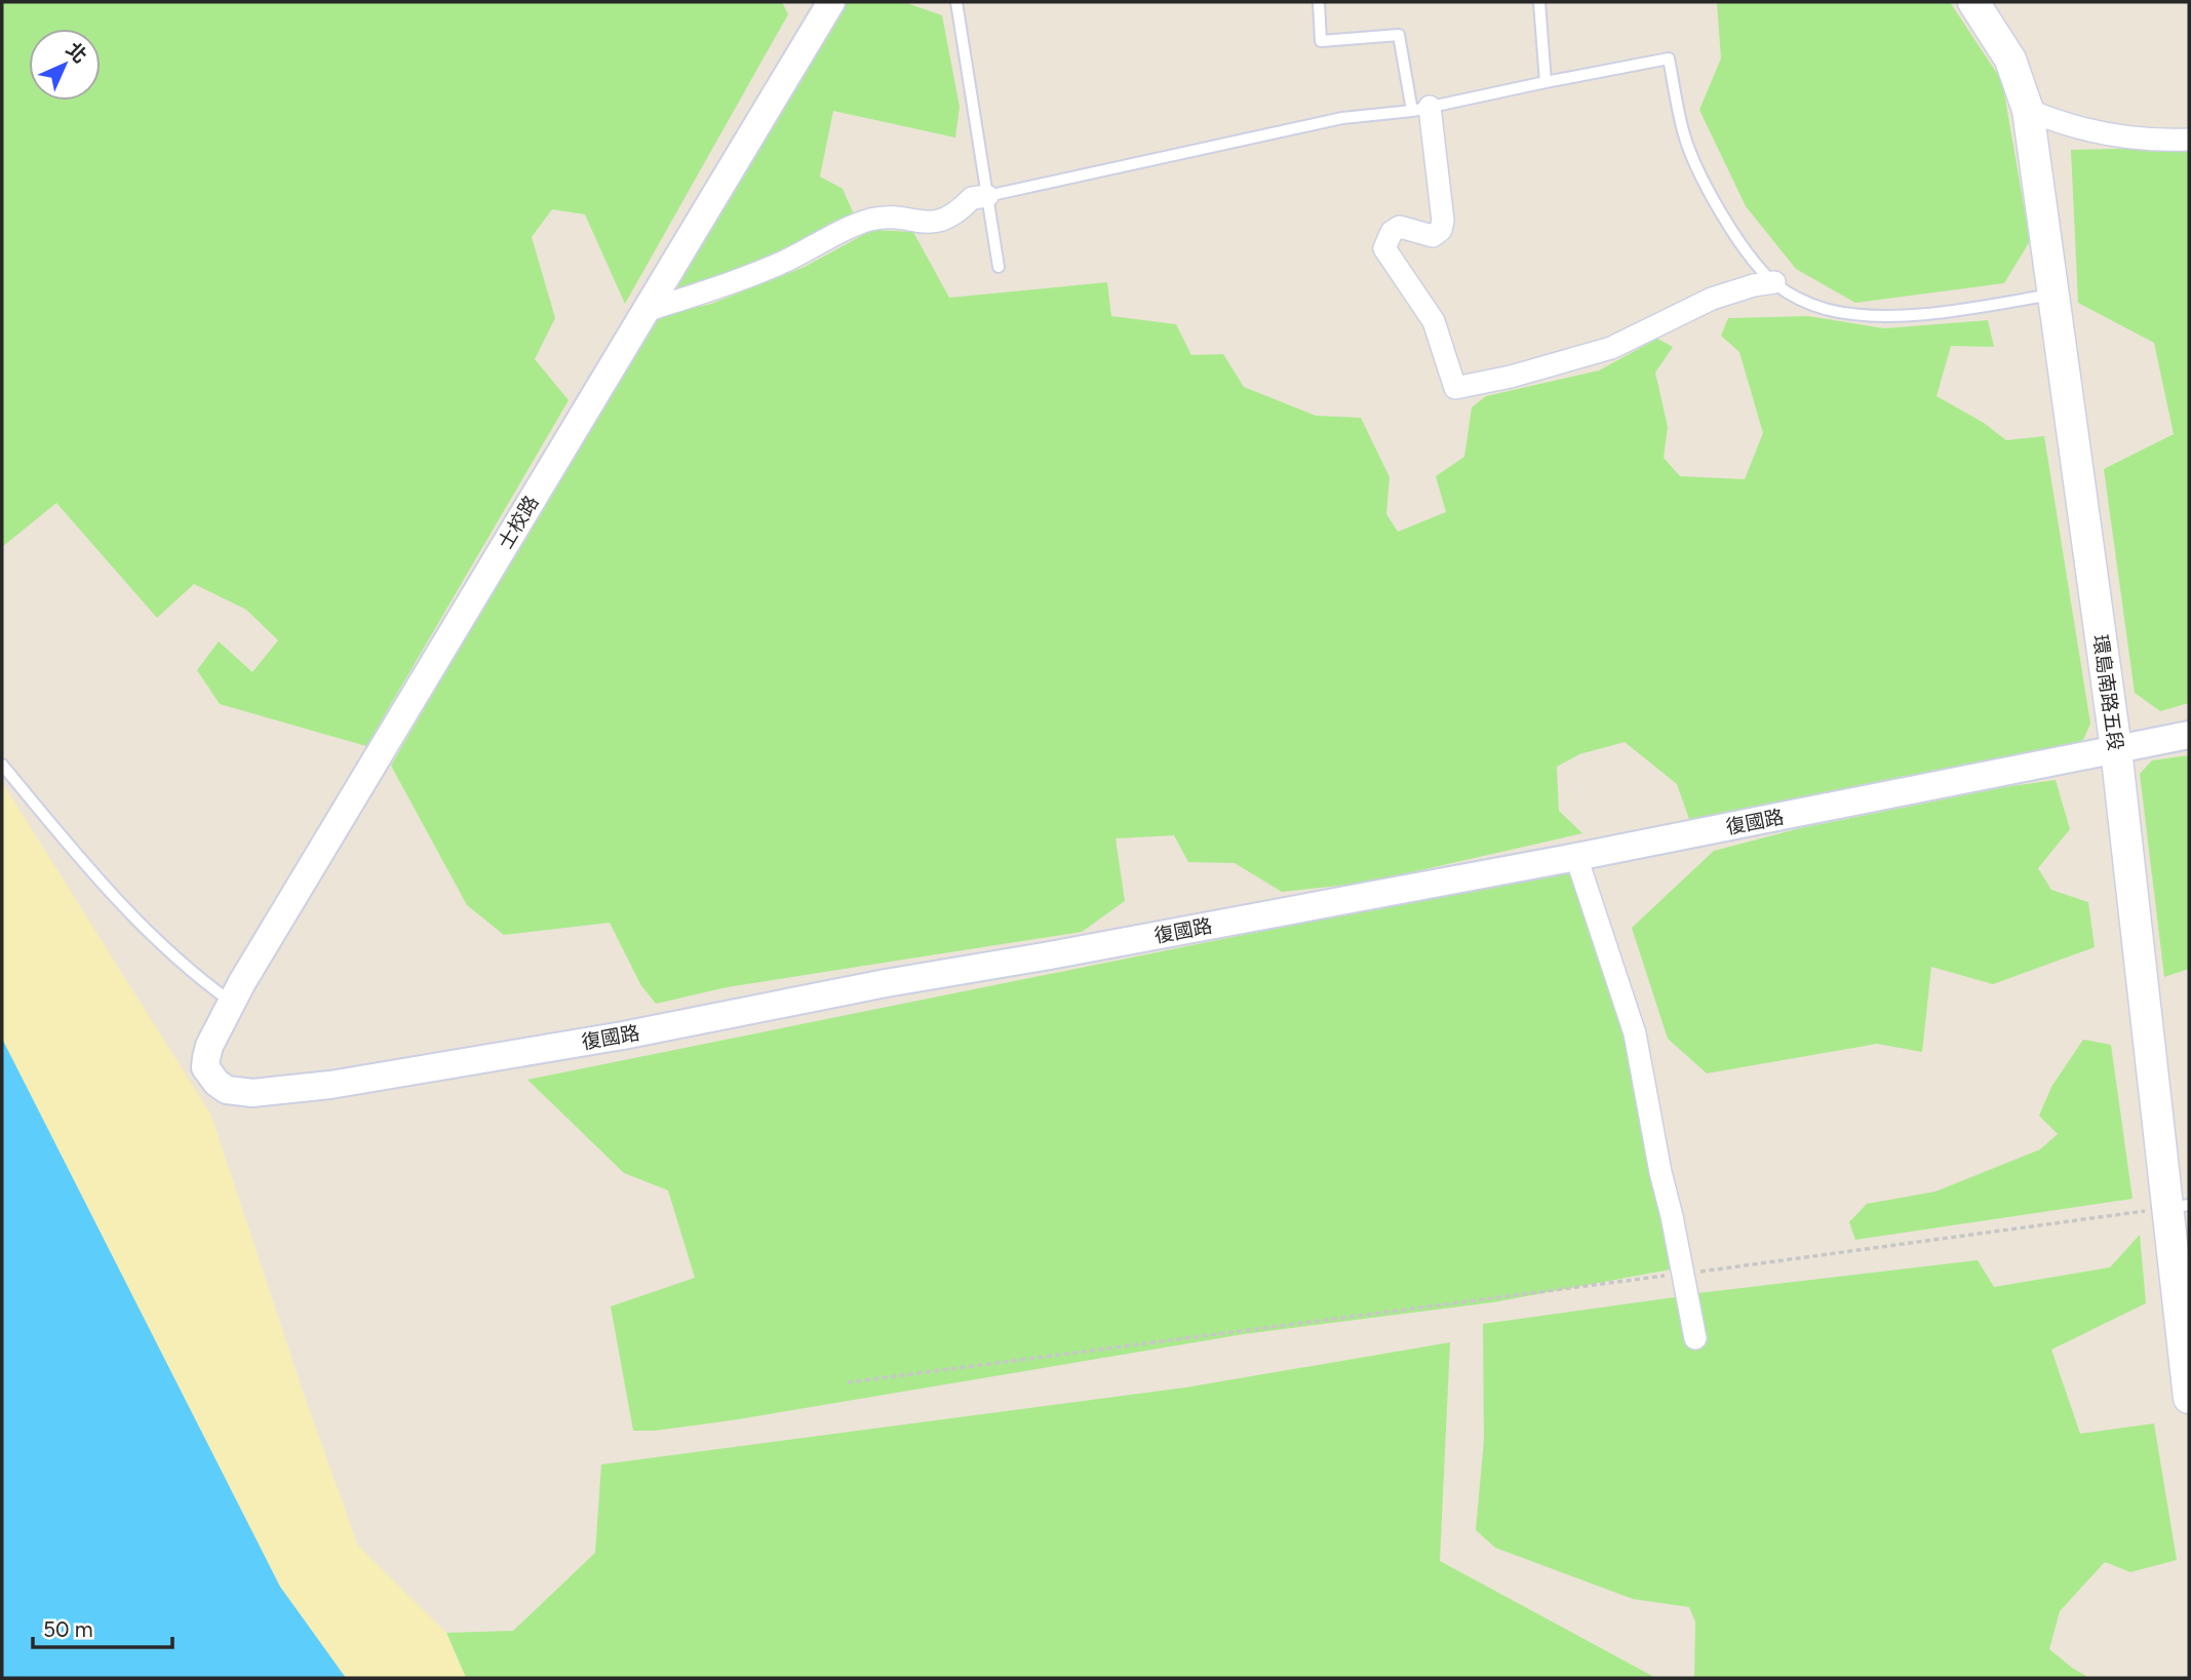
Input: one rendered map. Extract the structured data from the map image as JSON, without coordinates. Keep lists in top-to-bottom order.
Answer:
{
  "streets": {
    "main road": ["環島南路五段"],
    "street": ["士校路", "復國路"]
  },
  "crossings": [
    ["士校路", "復國路"],
    ["環島南路五段", "復國路"]
  ],
  "scale_bar": "50 m",
  "north": "top right"
}
